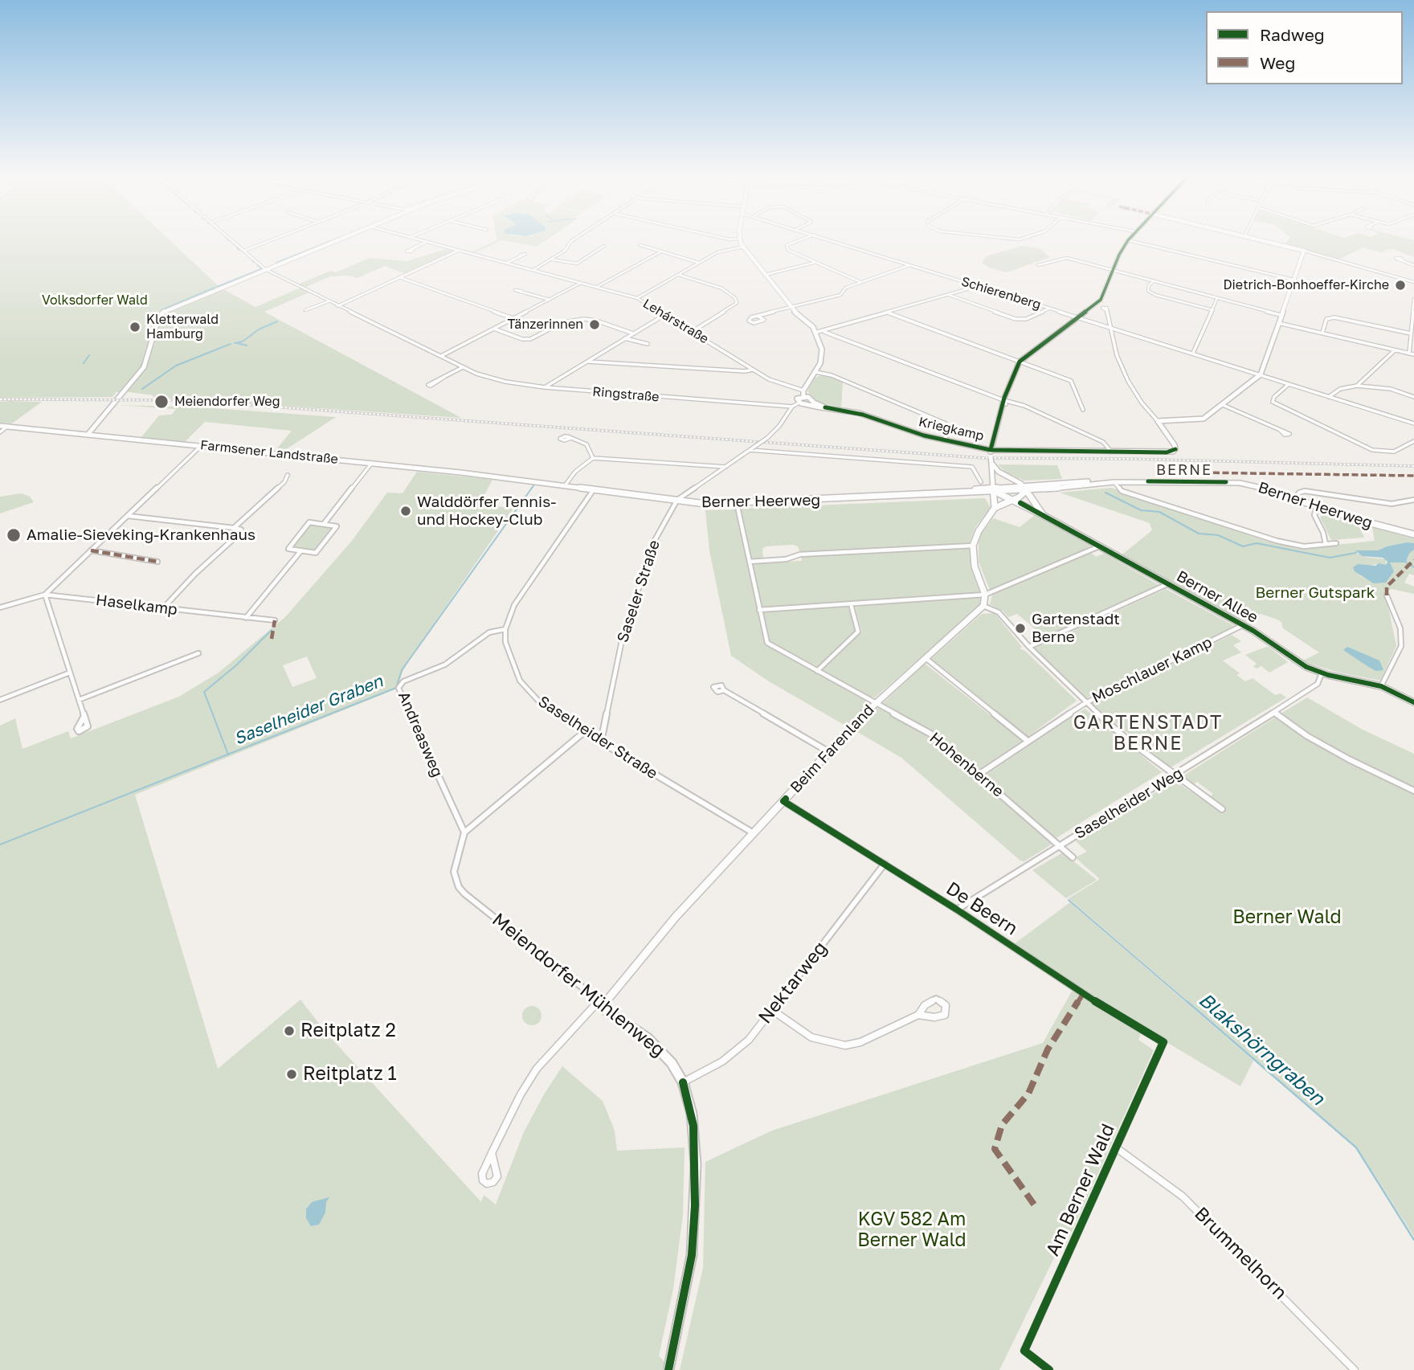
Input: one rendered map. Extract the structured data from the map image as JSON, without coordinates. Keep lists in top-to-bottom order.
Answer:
{
  "streets": {
    "street": [
      "Schierenberg",
      "Lehárstraße",
      "Ringstraße",
      "Kriegkamp",
      "Farmsener Landstraße",
      "Berner Heerweg",
      "Saseler Straße",
      "Berner Allee",
      "Haselkamp",
      "Moschlauer Kamp",
      "Andreasweg",
      "Saselheider Straße",
      "Beim Farenland",
      "Hohenberne",
      "Saselheider Weg",
      "De Beern",
      "Nektarweg",
      "Meiendorfer Mühlenweg",
      "Am Berner Wald",
      "Brummelhorn"
    ]
  },
  "crossings": [
    ["Lehárstraße", "Saseler Straße"],
    ["Ringstraße", "Saseler Straße"],
    ["Farmsener Landstraße", "Berner Heerweg"],
    ["Berner Heerweg", "Saseler Straße"],
    ["Berner Heerweg", "Berner Allee"],
    ["Berner Heerweg", "Hohenberne"],
    ["Saseler Straße", "Saselheider Straße"],
    ["Berner Allee", "Moschlauer Kamp"],
    ["Berner Allee", "Saselheider Weg"],
    ["Moschlauer Kamp", "Hohenberne"],
    ["Andreasweg", "Saselheider Straße"],
    ["Andreasweg", "Meiendorfer Mühlenweg"],
    ["Saselheider Straße", "Beim Farenland"],
    ["Beim Farenland", "Hohenberne"],
    ["Beim Farenland", "De Beern"],
    ["Beim Farenland", "Meiendorfer Mühlenweg"],
    ["Hohenberne", "Saselheider Weg"],
    ["Saselheider Weg", "De Beern"],
    ["De Beern", "Nektarweg"],
    ["De Beern", "Am Berner Wald"],
    ["Nektarweg", "Meiendorfer Mühlenweg"],
    ["Am Berner Wald", "Brummelhorn"]
  ],
  "districts": ["BERNE", "GARTENSTADT BERNE"],
  "water": ["Saselheider Graben", "Blakshörngraben"],
  "parks": [
    "Volksdorfer Wald",
    "Berner Gutspark",
    "Berner Wald",
    "KGV 582 Am Berner Wald"
  ],
  "places": [
    "Dietrich-Bonhoeffer-Kirche",
    "Tänzerinnen",
    "Kletterwald Hamburg",
    "Meiendorfer Weg",
    "Walddörfer Tennis- und Hockey-Club",
    "Amalie-Sieveking-Krankenhaus",
    "Gartenstadt Berne",
    "Reitplatz 2",
    "Reitplatz 1"
  ],
  "legend": ["Radweg", "Weg"]
}
